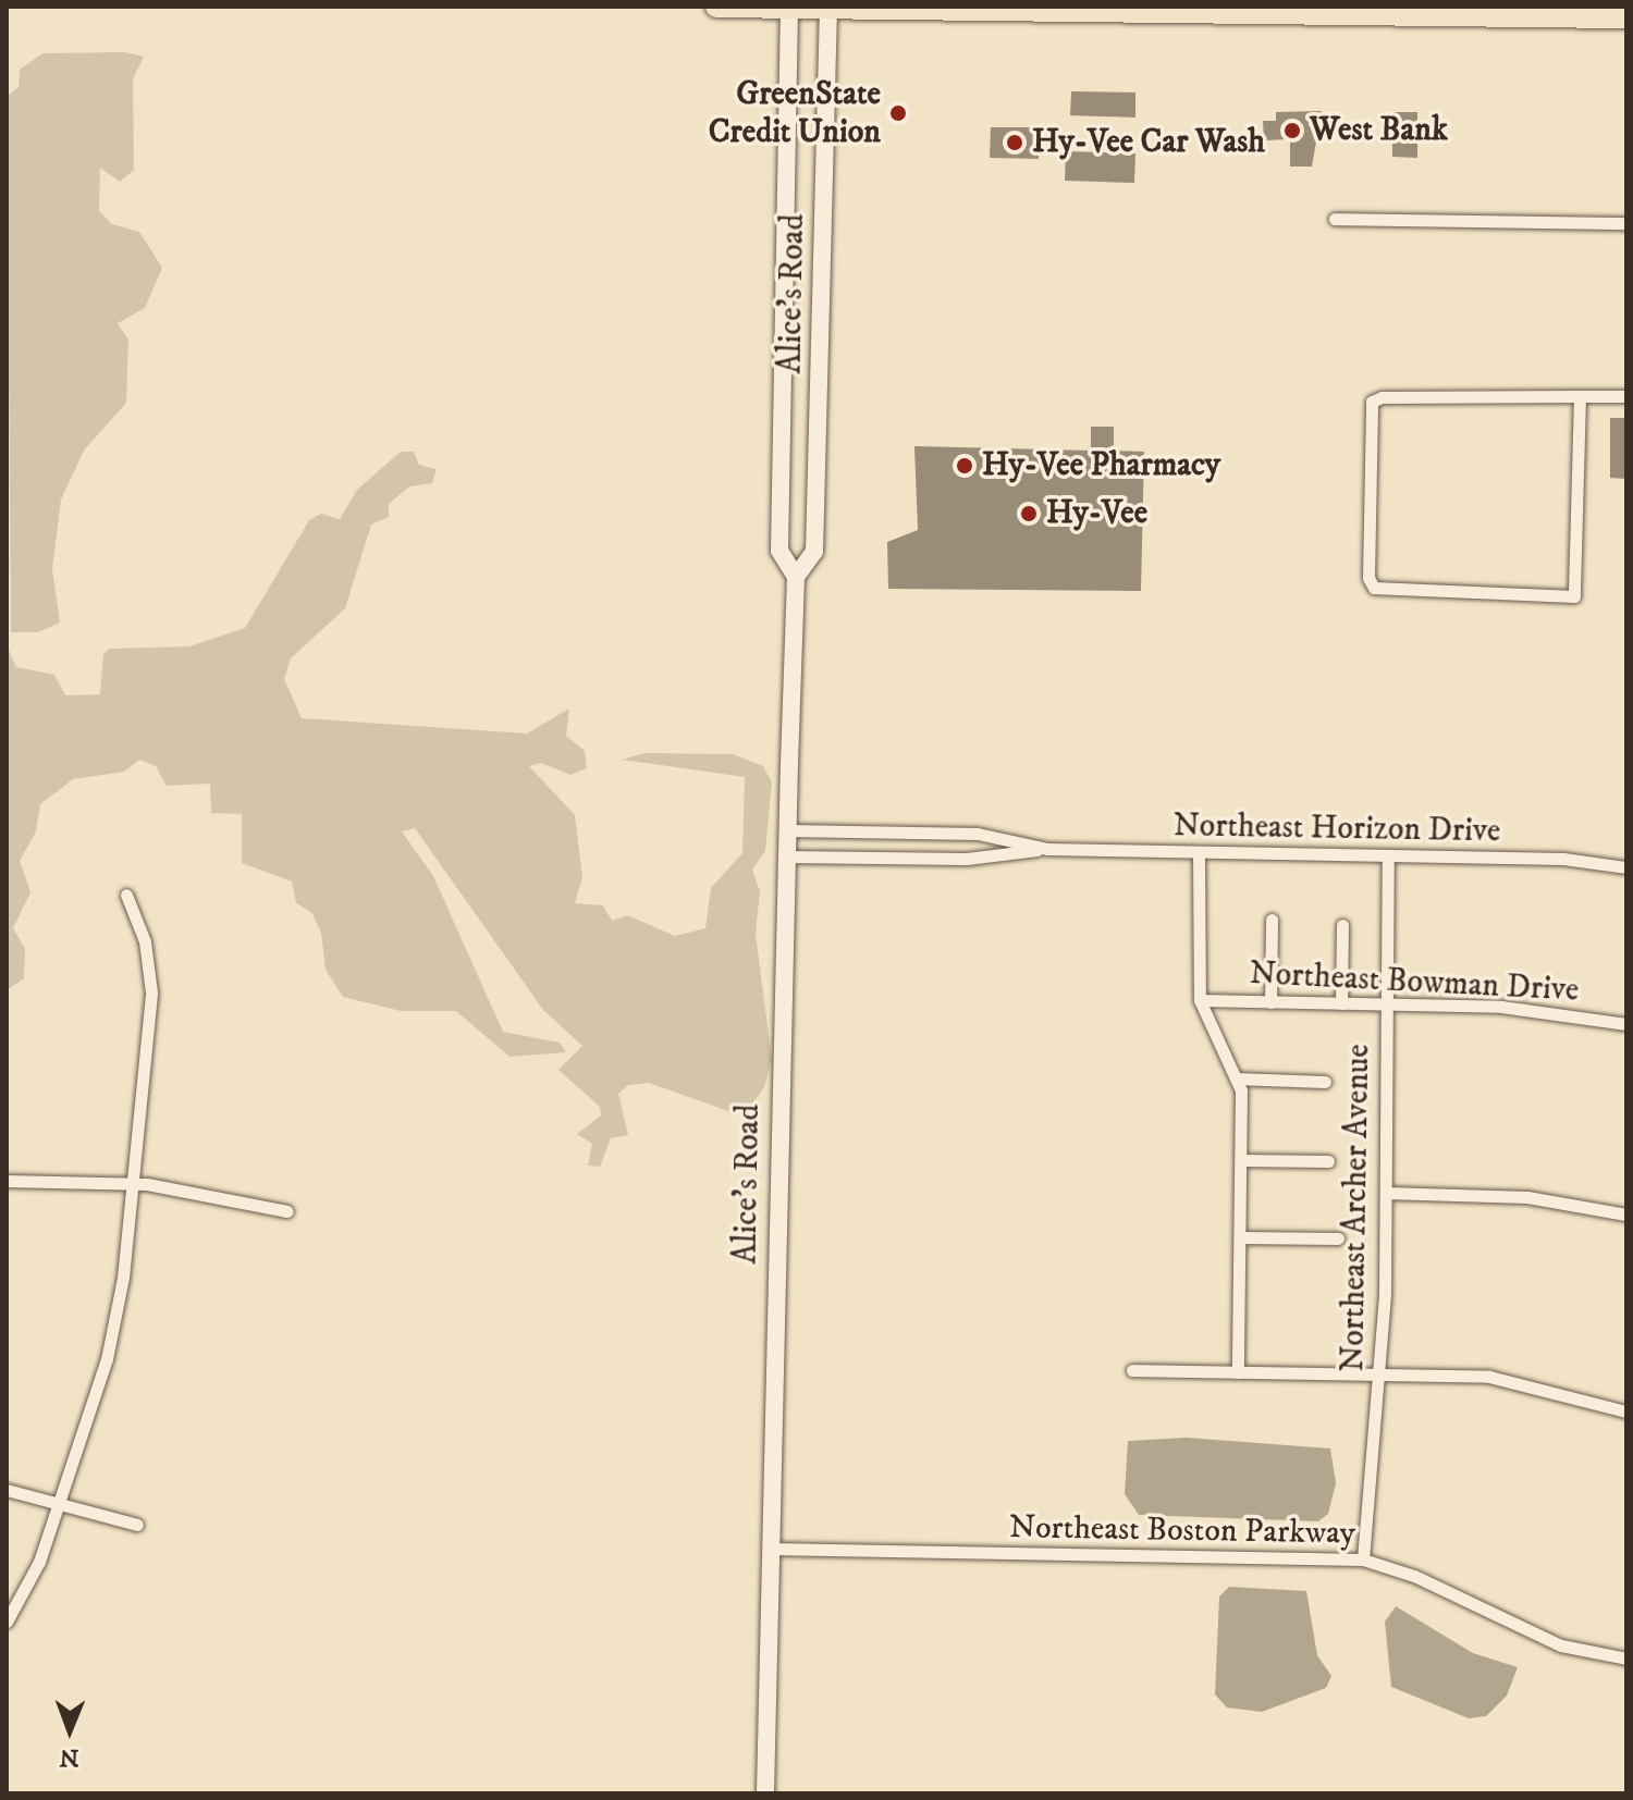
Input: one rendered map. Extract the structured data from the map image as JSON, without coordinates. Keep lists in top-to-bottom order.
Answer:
{
  "streets": {
    "main road": ["Alice's Road"],
    "street": [
      "Northeast Horizon Drive",
      "Northeast Bowman Drive",
      "Northeast Archer Avenue",
      "Northeast Boston Parkway"
    ]
  },
  "crossings": [
    ["Alice's Road", "Northeast Horizon Drive"],
    ["Alice's Road", "Northeast Boston Parkway"],
    ["Northeast Horizon Drive", "Northeast Archer Avenue"],
    ["Northeast Bowman Drive", "Northeast Archer Avenue"],
    ["Northeast Archer Avenue", "Northeast Boston Parkway"]
  ],
  "places": [
    "GreenState Credit Union",
    "West Bank",
    "Hy-Vee Car Wash",
    "Hy-Vee Pharmacy",
    "Hy-Vee"
  ],
  "north": "bottom"
}
